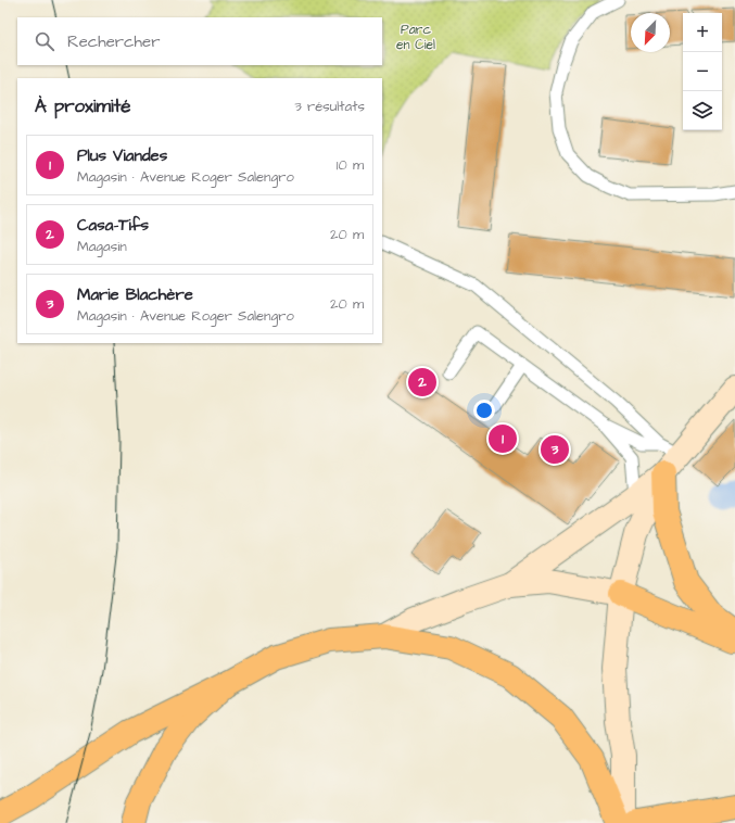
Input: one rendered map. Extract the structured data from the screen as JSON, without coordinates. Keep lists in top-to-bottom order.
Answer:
{
  "parks": ["Parc en Ciel"],
  "north": "bottom left",
  "page": {
    "map_buttons": ["+", "−"],
    "search": "Rechercher",
    "heading": ["À proximité", "3 résultats"],
    "list": [
      {
        "mark": "1",
        "name": "Plus Viandes",
        "note": "Magasin · Avenue Roger Salengro",
        "value": "10 m"
      },
      {
        "mark": "2",
        "name": "Casa-Tifs",
        "note": "Magasin",
        "value": "20 m"
      },
      {
        "mark": "3",
        "name": "Marie Blachère",
        "note": "Magasin · Avenue Roger Salengro",
        "value": "20 m"
      }
    ],
    "pins": ["2", "1", "3"]
  }
}
